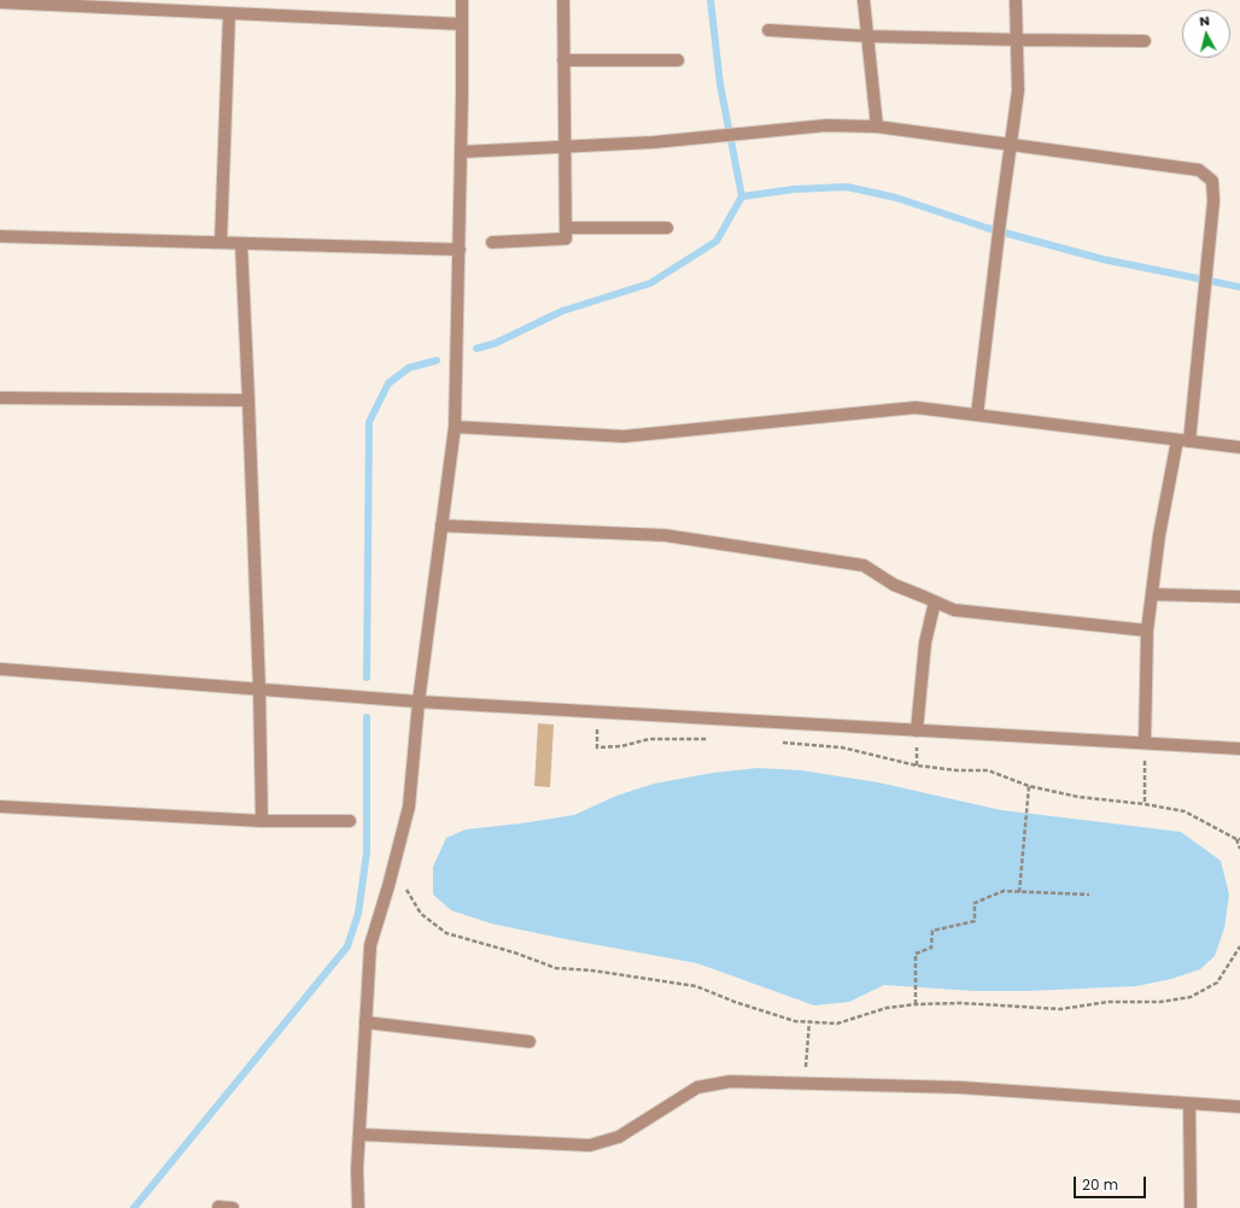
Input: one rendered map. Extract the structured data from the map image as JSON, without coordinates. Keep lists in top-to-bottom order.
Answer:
{
  "scale_bar": "20 m",
  "north": "top"
}
